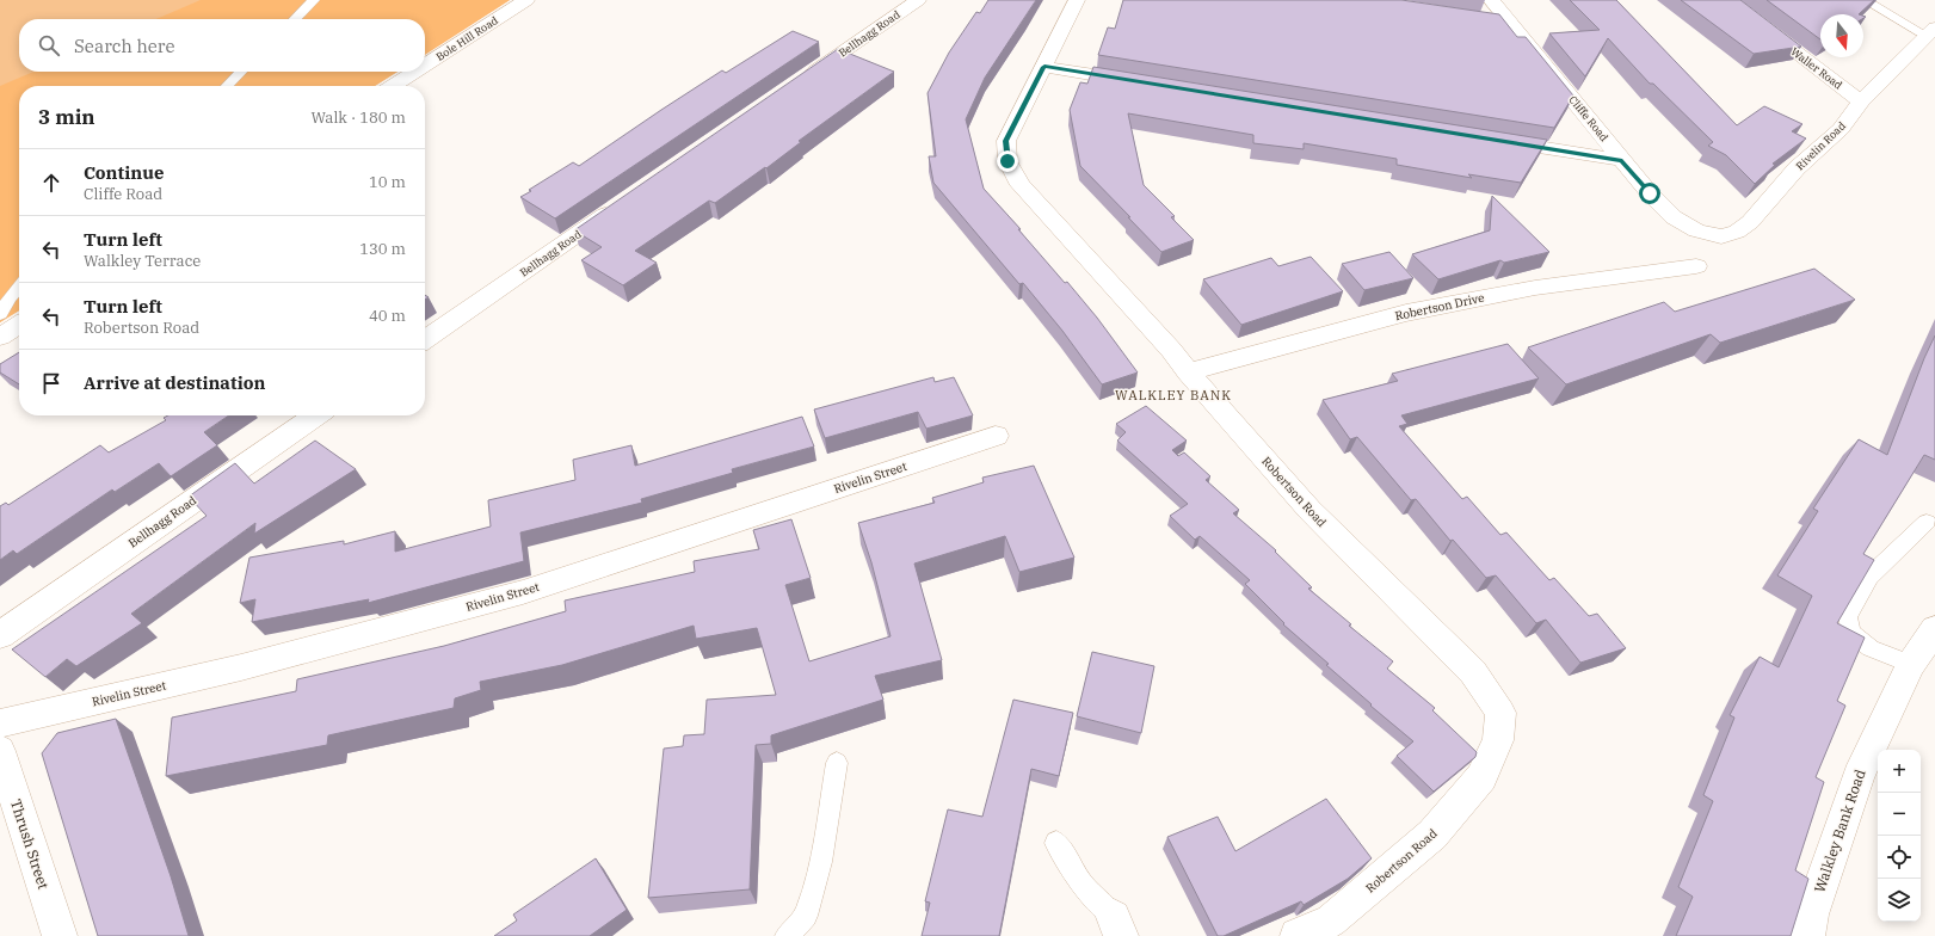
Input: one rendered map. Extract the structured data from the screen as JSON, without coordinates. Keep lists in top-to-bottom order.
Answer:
{
  "streets": {
    "street": [
      "Bellhagg Road",
      "Bole Hill Road",
      "Waller Road",
      "Cliffe Road",
      "Rivelin Road",
      "Robertson Drive",
      "Rivelin Street",
      "Robertson Road",
      "Walkley Bank Road",
      "Thrush Street"
    ]
  },
  "crossings": [
    ["Waller Road", "Rivelin Road"],
    ["Cliffe Road", "Rivelin Road"],
    ["Robertson Drive", "Robertson Road"]
  ],
  "districts": ["WALKLEY BANK"],
  "north": "bottom",
  "page": {
    "search": "Search here",
    "heading": ["3 min", "Walk · 180 m"],
    "list": [
      ["Continue", "Cliffe Road", "10 m"],
      ["Turn left", "Walkley Terrace", "130 m"],
      ["Turn left", "Robertson Road", "40 m"],
      "Arrive at destination"
    ],
    "map_buttons": ["+", "−"]
  }
}
